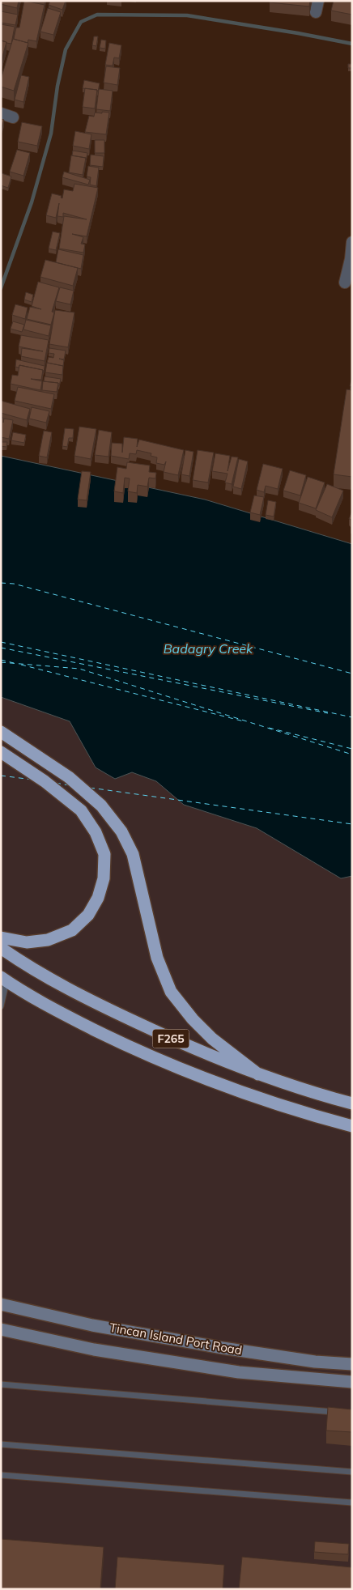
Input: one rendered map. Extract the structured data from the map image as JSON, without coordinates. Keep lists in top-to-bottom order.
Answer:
{
  "streets": {
    "highway": ["F265"],
    "street": ["Tincan Island Port Road"]
  },
  "water": ["Badagry Creek"]
}
